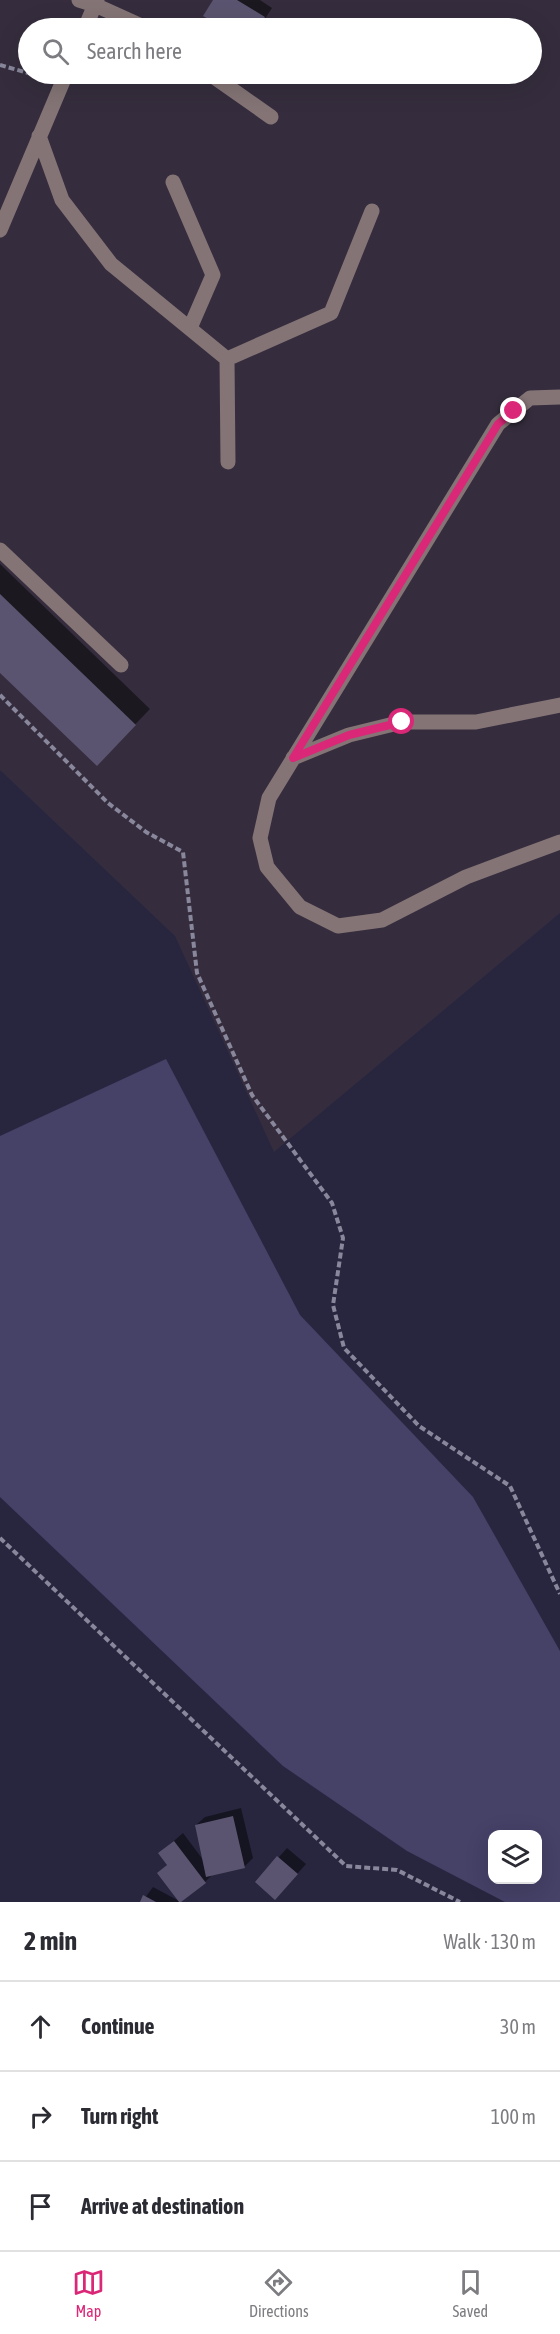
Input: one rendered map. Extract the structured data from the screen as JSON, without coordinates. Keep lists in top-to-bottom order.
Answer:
{
  "page": {
    "search": "Search here",
    "heading": ["2 min", "Walk · 130 m"],
    "list": [
      ["Continue", "30 m"],
      ["Turn right", "100 m"],
      "Arrive at destination"
    ],
    "nav": ["Map", "Directions", "Saved"]
  }
}
